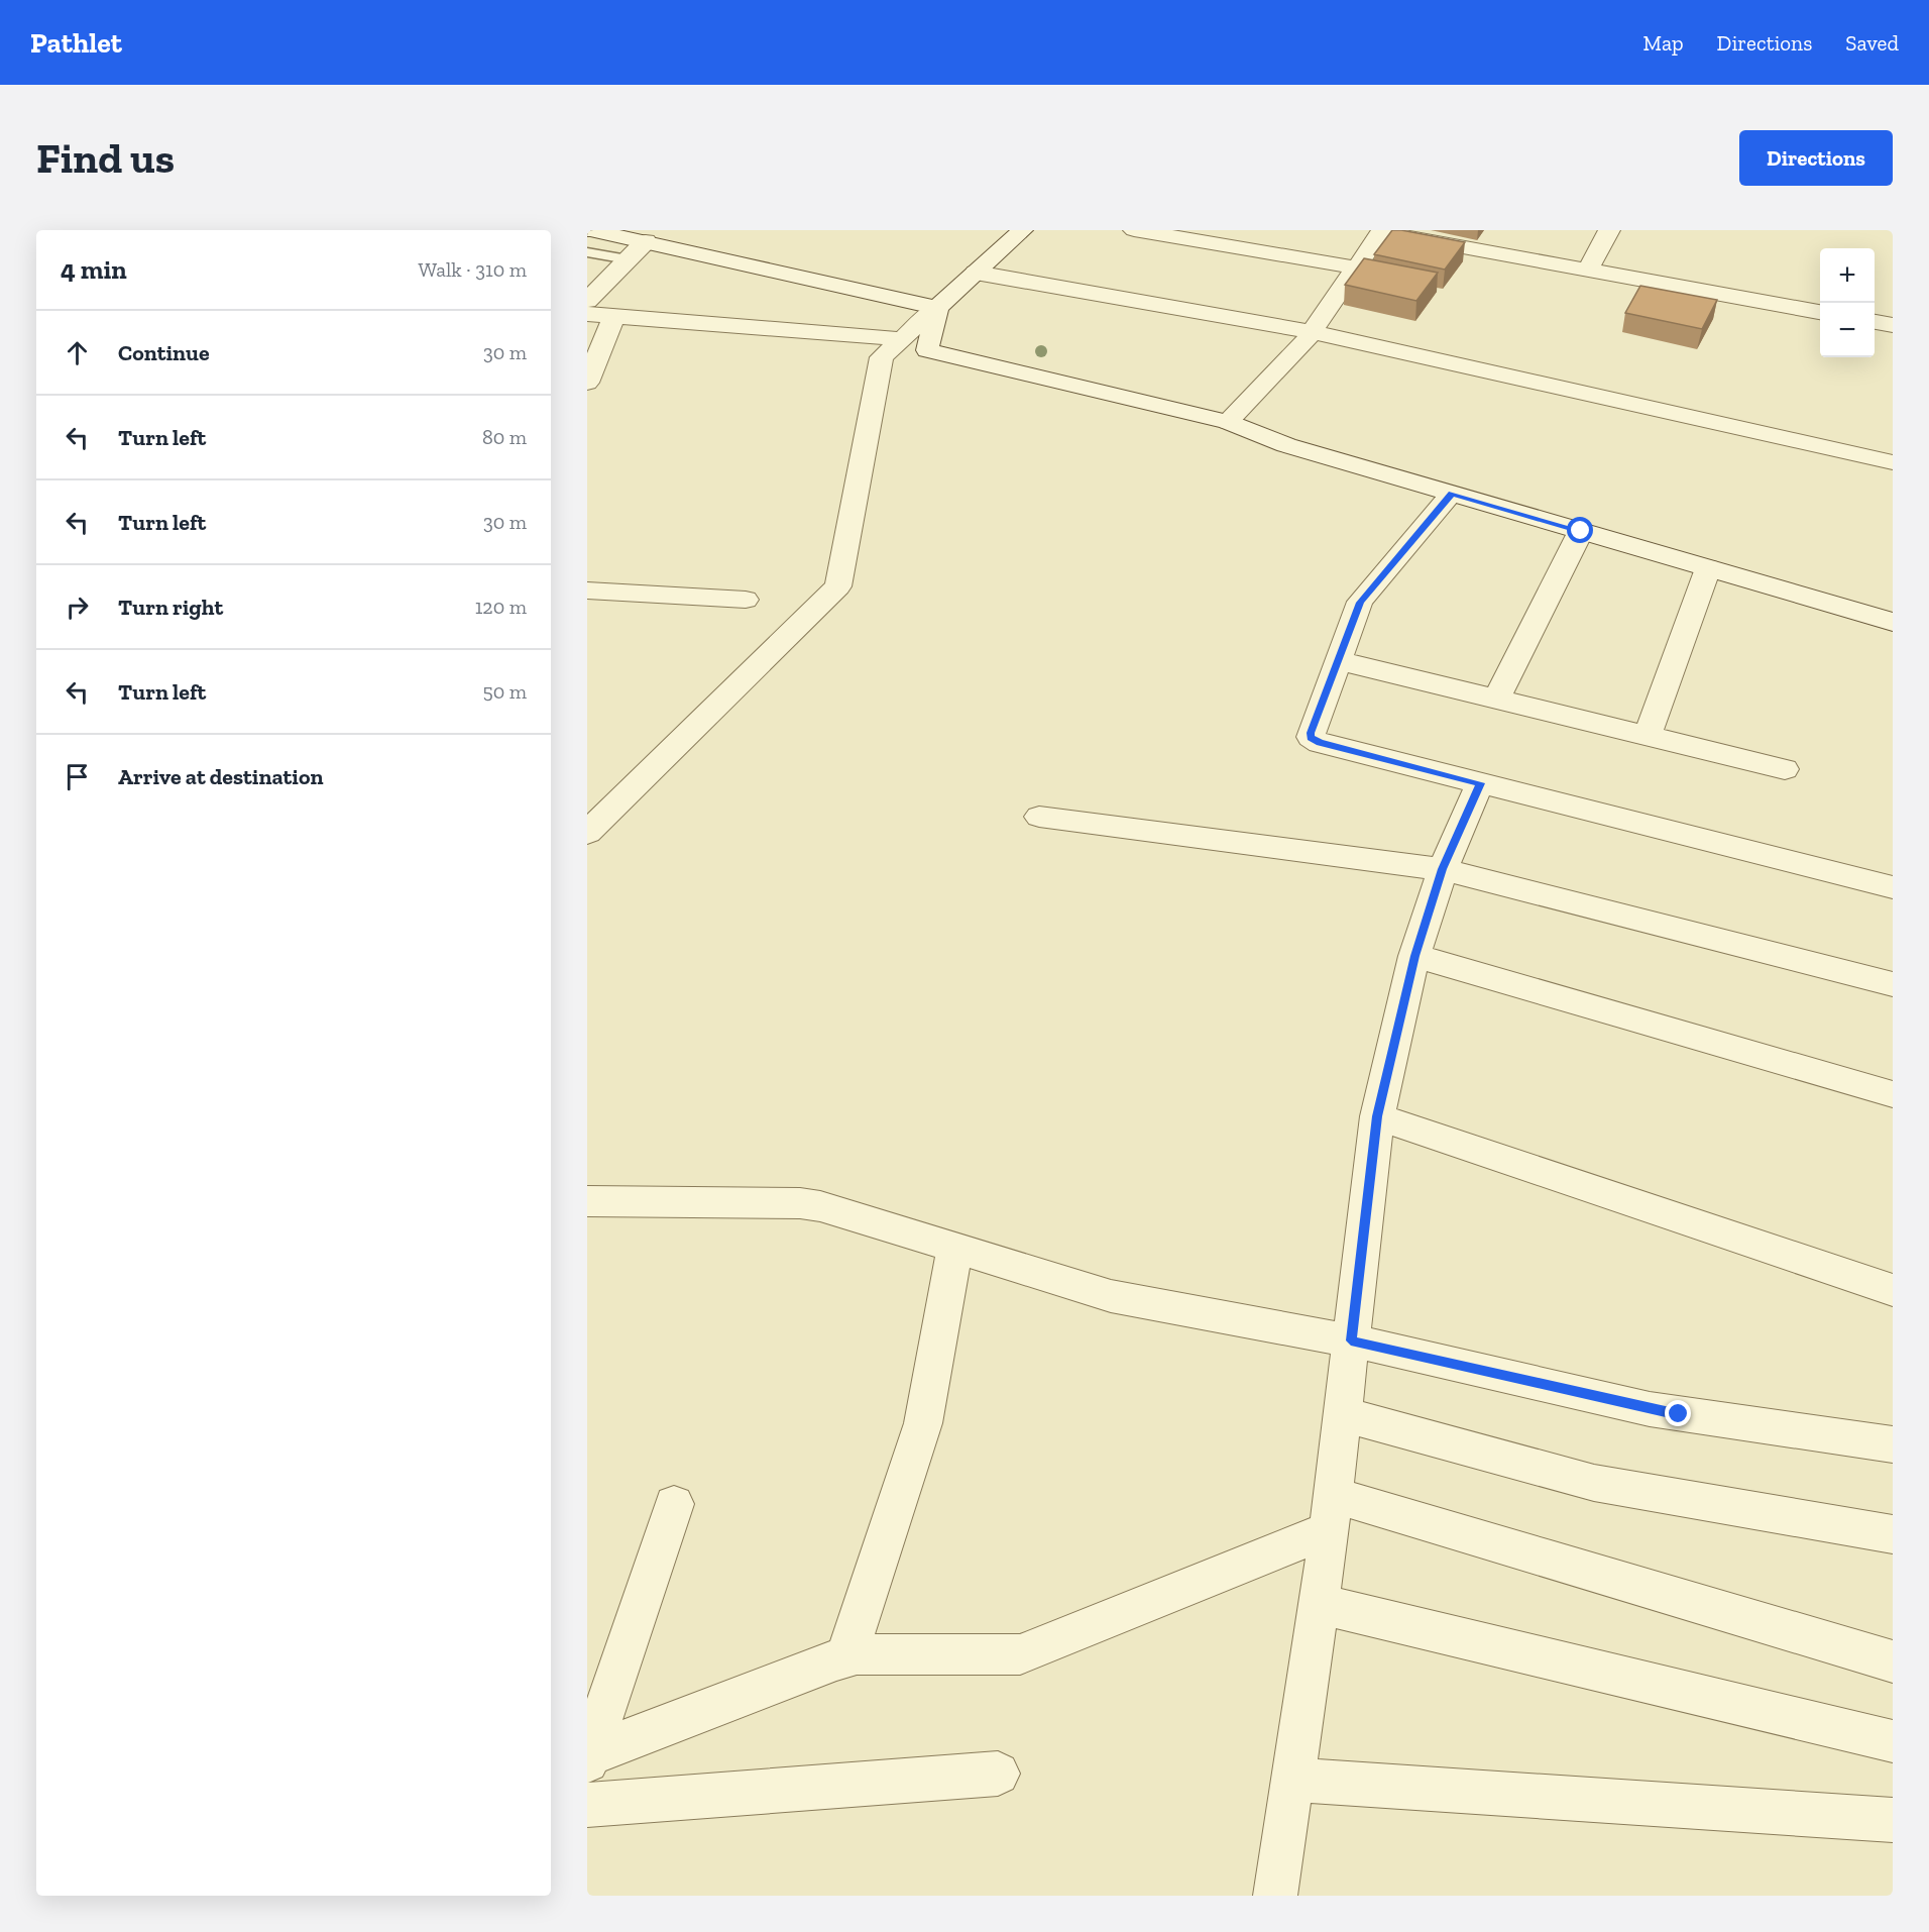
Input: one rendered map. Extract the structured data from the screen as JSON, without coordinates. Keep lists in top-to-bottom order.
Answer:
{
  "page": {
    "header": "Pathlet",
    "nav": ["Map", "Directions", "Saved"],
    "buttons": "Directions",
    "title": "Find us",
    "heading": ["4 min", "Walk · 310 m"],
    "map_buttons": ["+", "−"],
    "list": [
      ["Continue", "30 m"],
      ["Turn left", "80 m"],
      ["Turn left", "30 m"],
      ["Turn right", "120 m"],
      ["Turn left", "50 m"],
      "Arrive at destination"
    ]
  }
}
